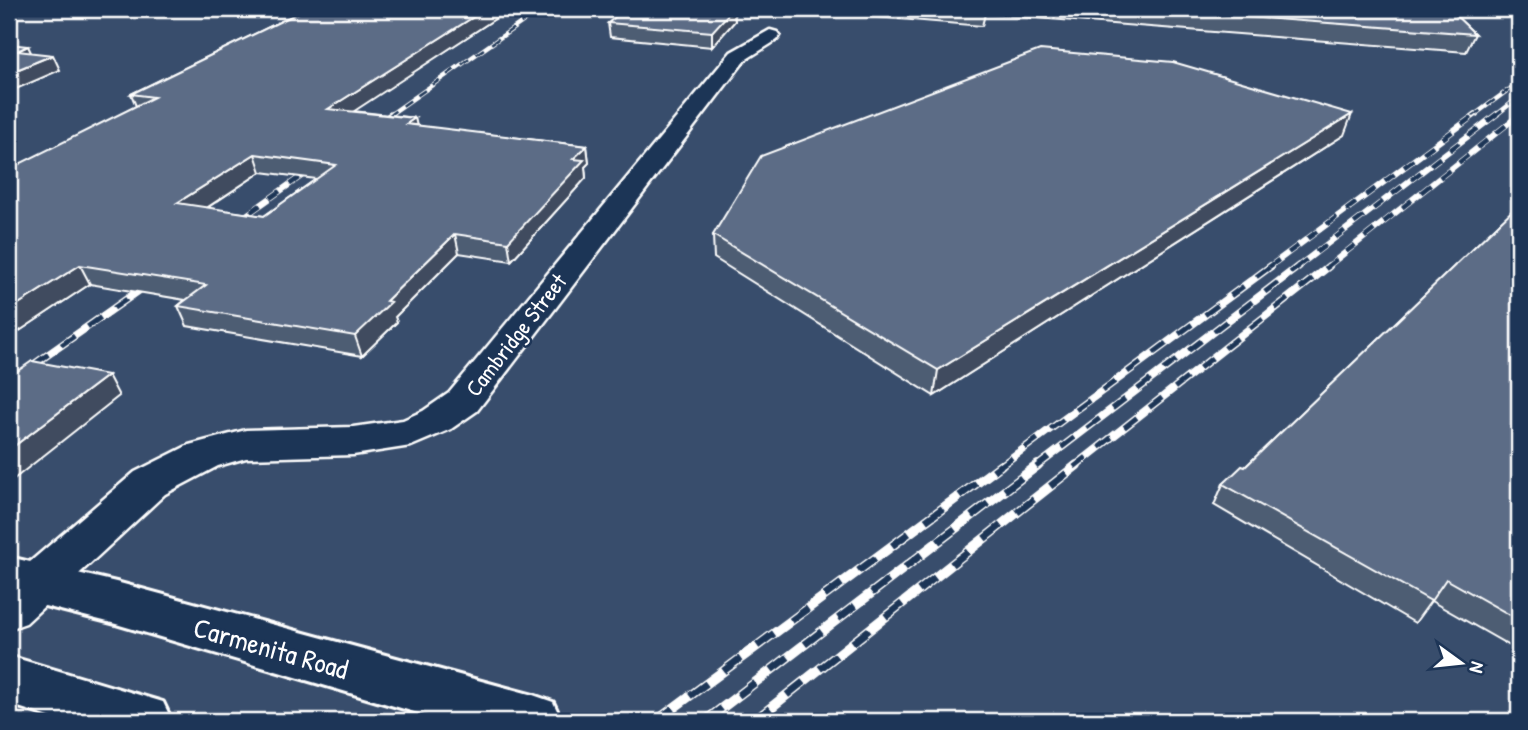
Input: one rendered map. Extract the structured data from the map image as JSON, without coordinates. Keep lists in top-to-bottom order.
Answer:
{
  "streets": {
    "main road": ["Carmenita Road"],
    "street": ["Cambridge Street"]
  },
  "crossings": [
    ["Cambridge Street", "Carmenita Road"]
  ],
  "north": "right"
}
